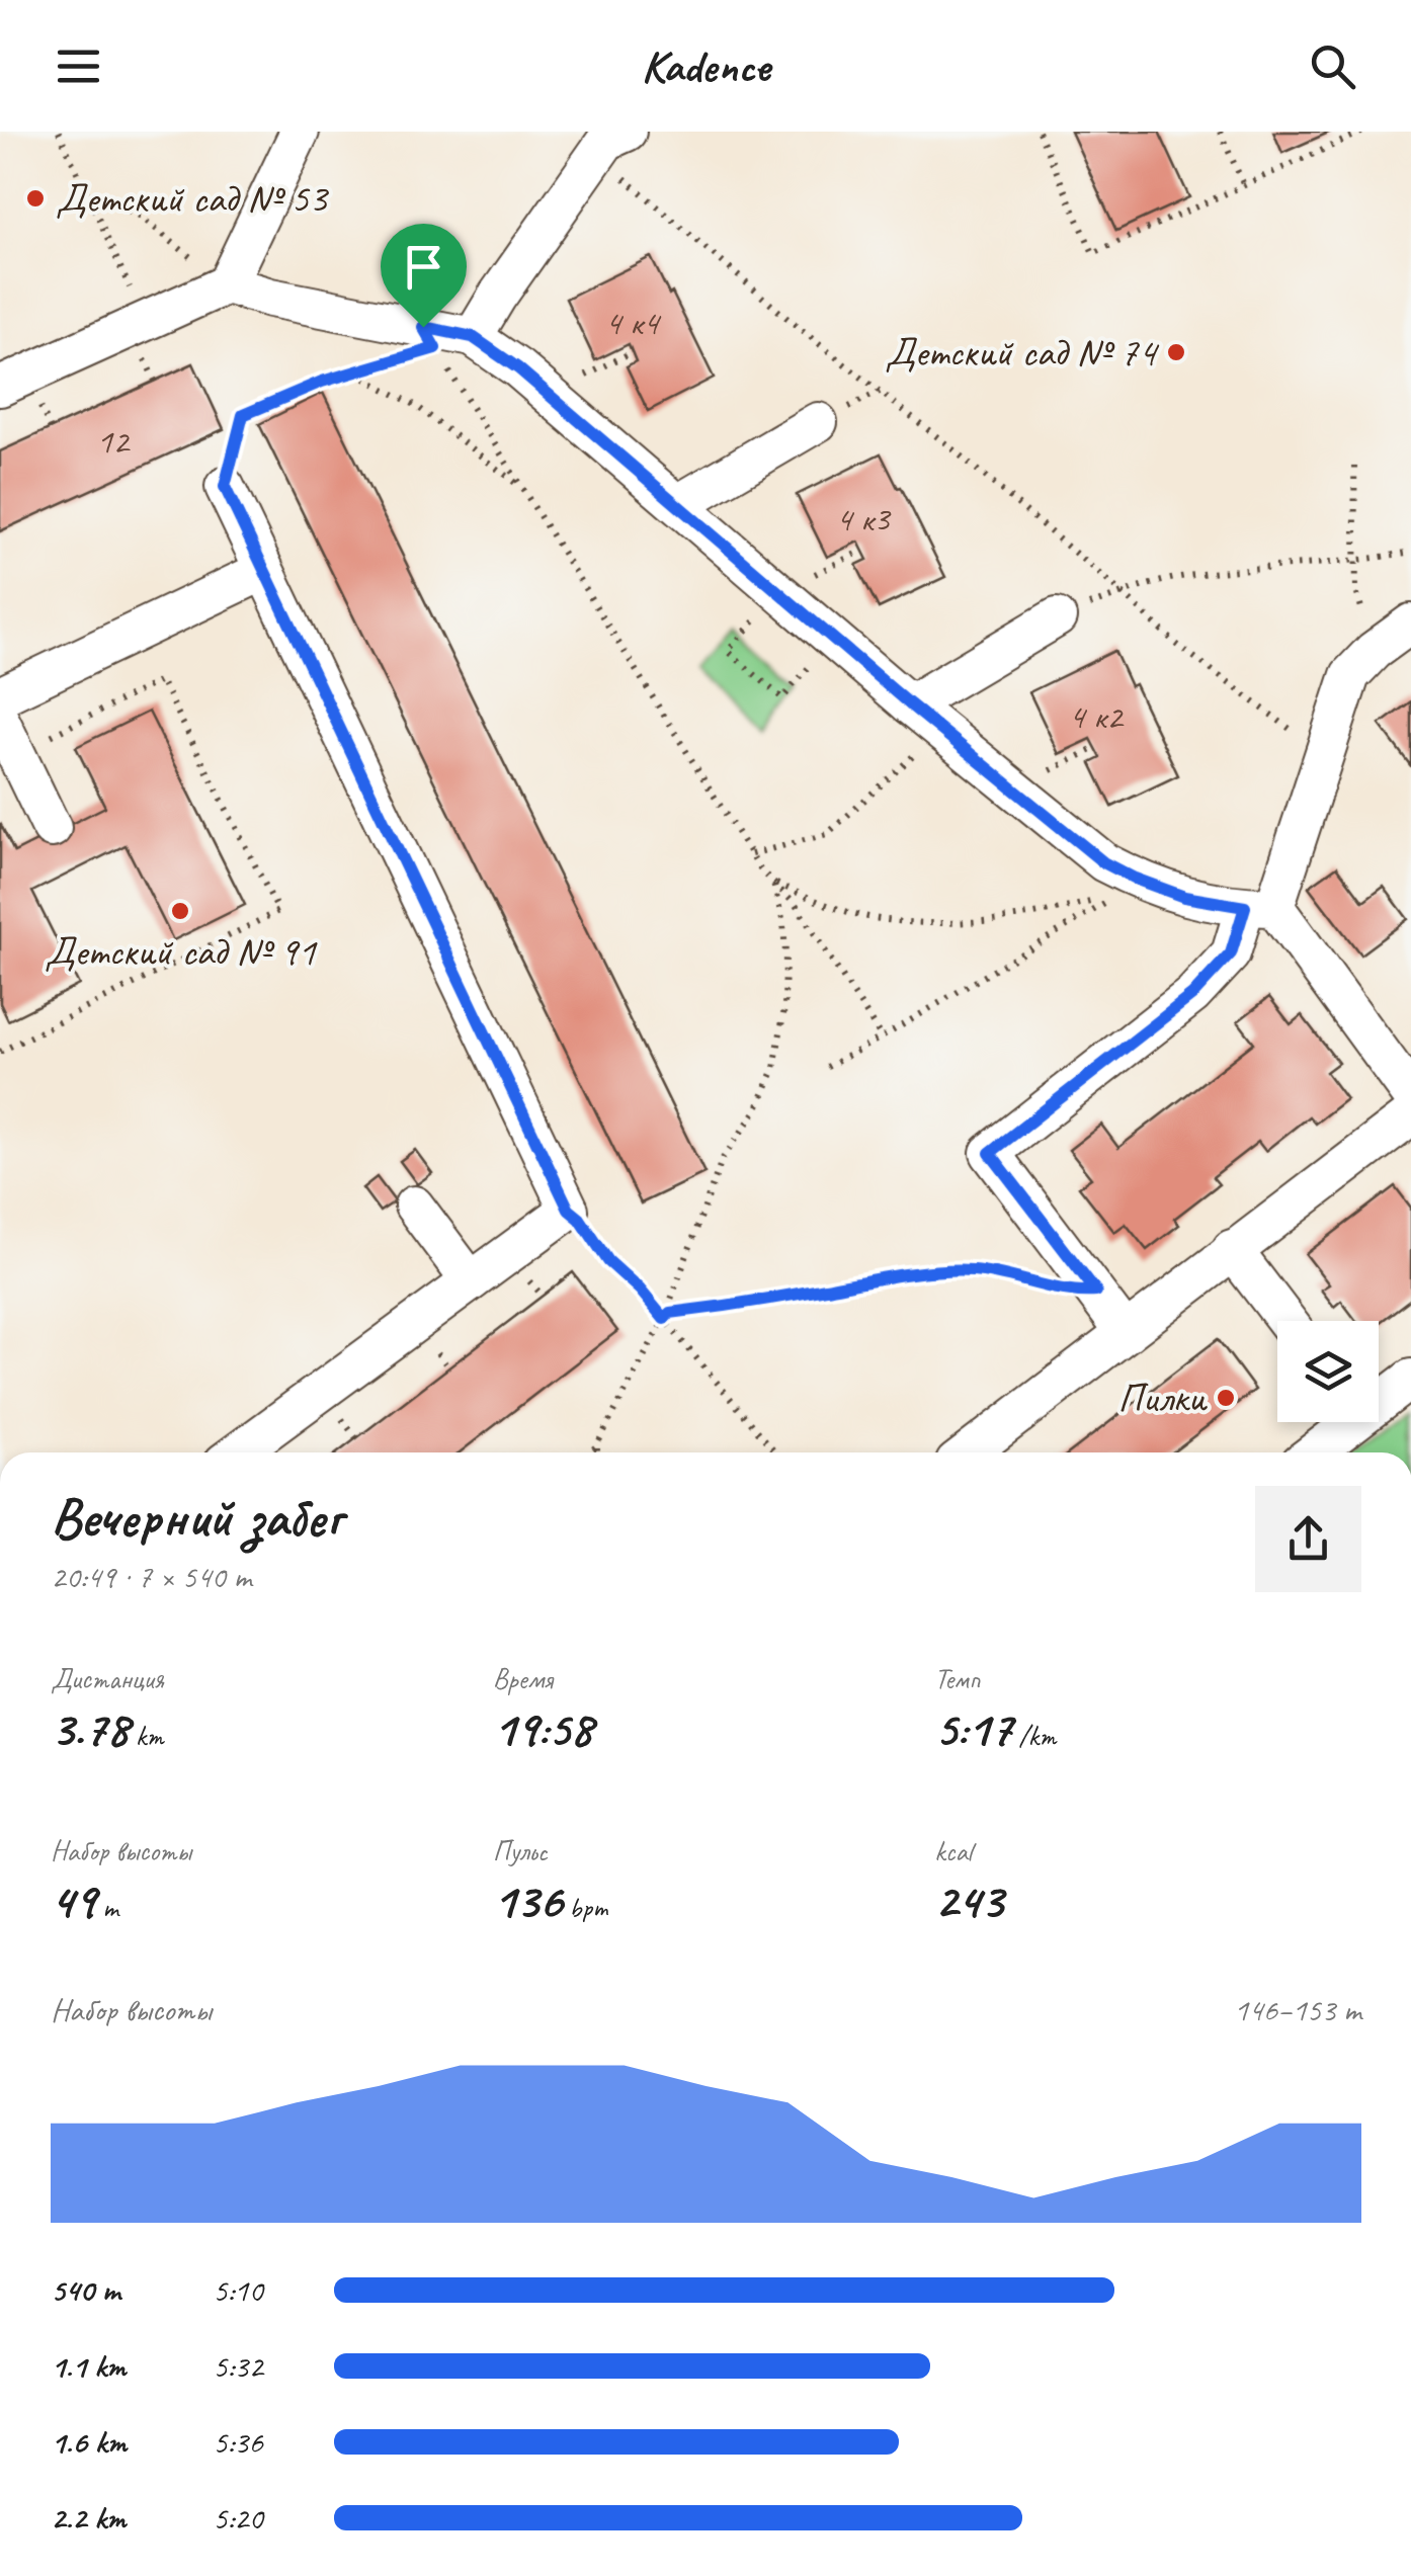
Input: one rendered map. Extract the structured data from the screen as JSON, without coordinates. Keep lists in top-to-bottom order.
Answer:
{
  "places": [
    "Детский сад № 53",
    "Детский сад № 74",
    "Детский сад № 91",
    "Пилки"
  ],
  "house_numbers": [
    "4 к4",
    "12",
    "4 к3",
    "4 к2"
  ],
  "page": {
    "header": "Kadence",
    "heading": ["Вечерний забег", "20:49 · 7 × 540 m"],
    "stats": [
      ["Дистанция", "3.78 km"],
      ["Время", "19:58"],
      ["Темп", "5:17 /km"],
      ["Набор высоты", "49 m"],
      ["Пульс", "136 bpm"],
      ["kcal", "243"]
    ],
    "chart": ["Набор высоты", "146–153 m"],
    "list": [
      {
        "name": "540 m",
        "note": "5:10"
      },
      {
        "name": "1.1 km",
        "note": "5:32"
      },
      {
        "name": "1.6 km",
        "note": "5:36"
      },
      {
        "name": "2.2 km",
        "note": "5:20"
      }
    ]
  }
}
